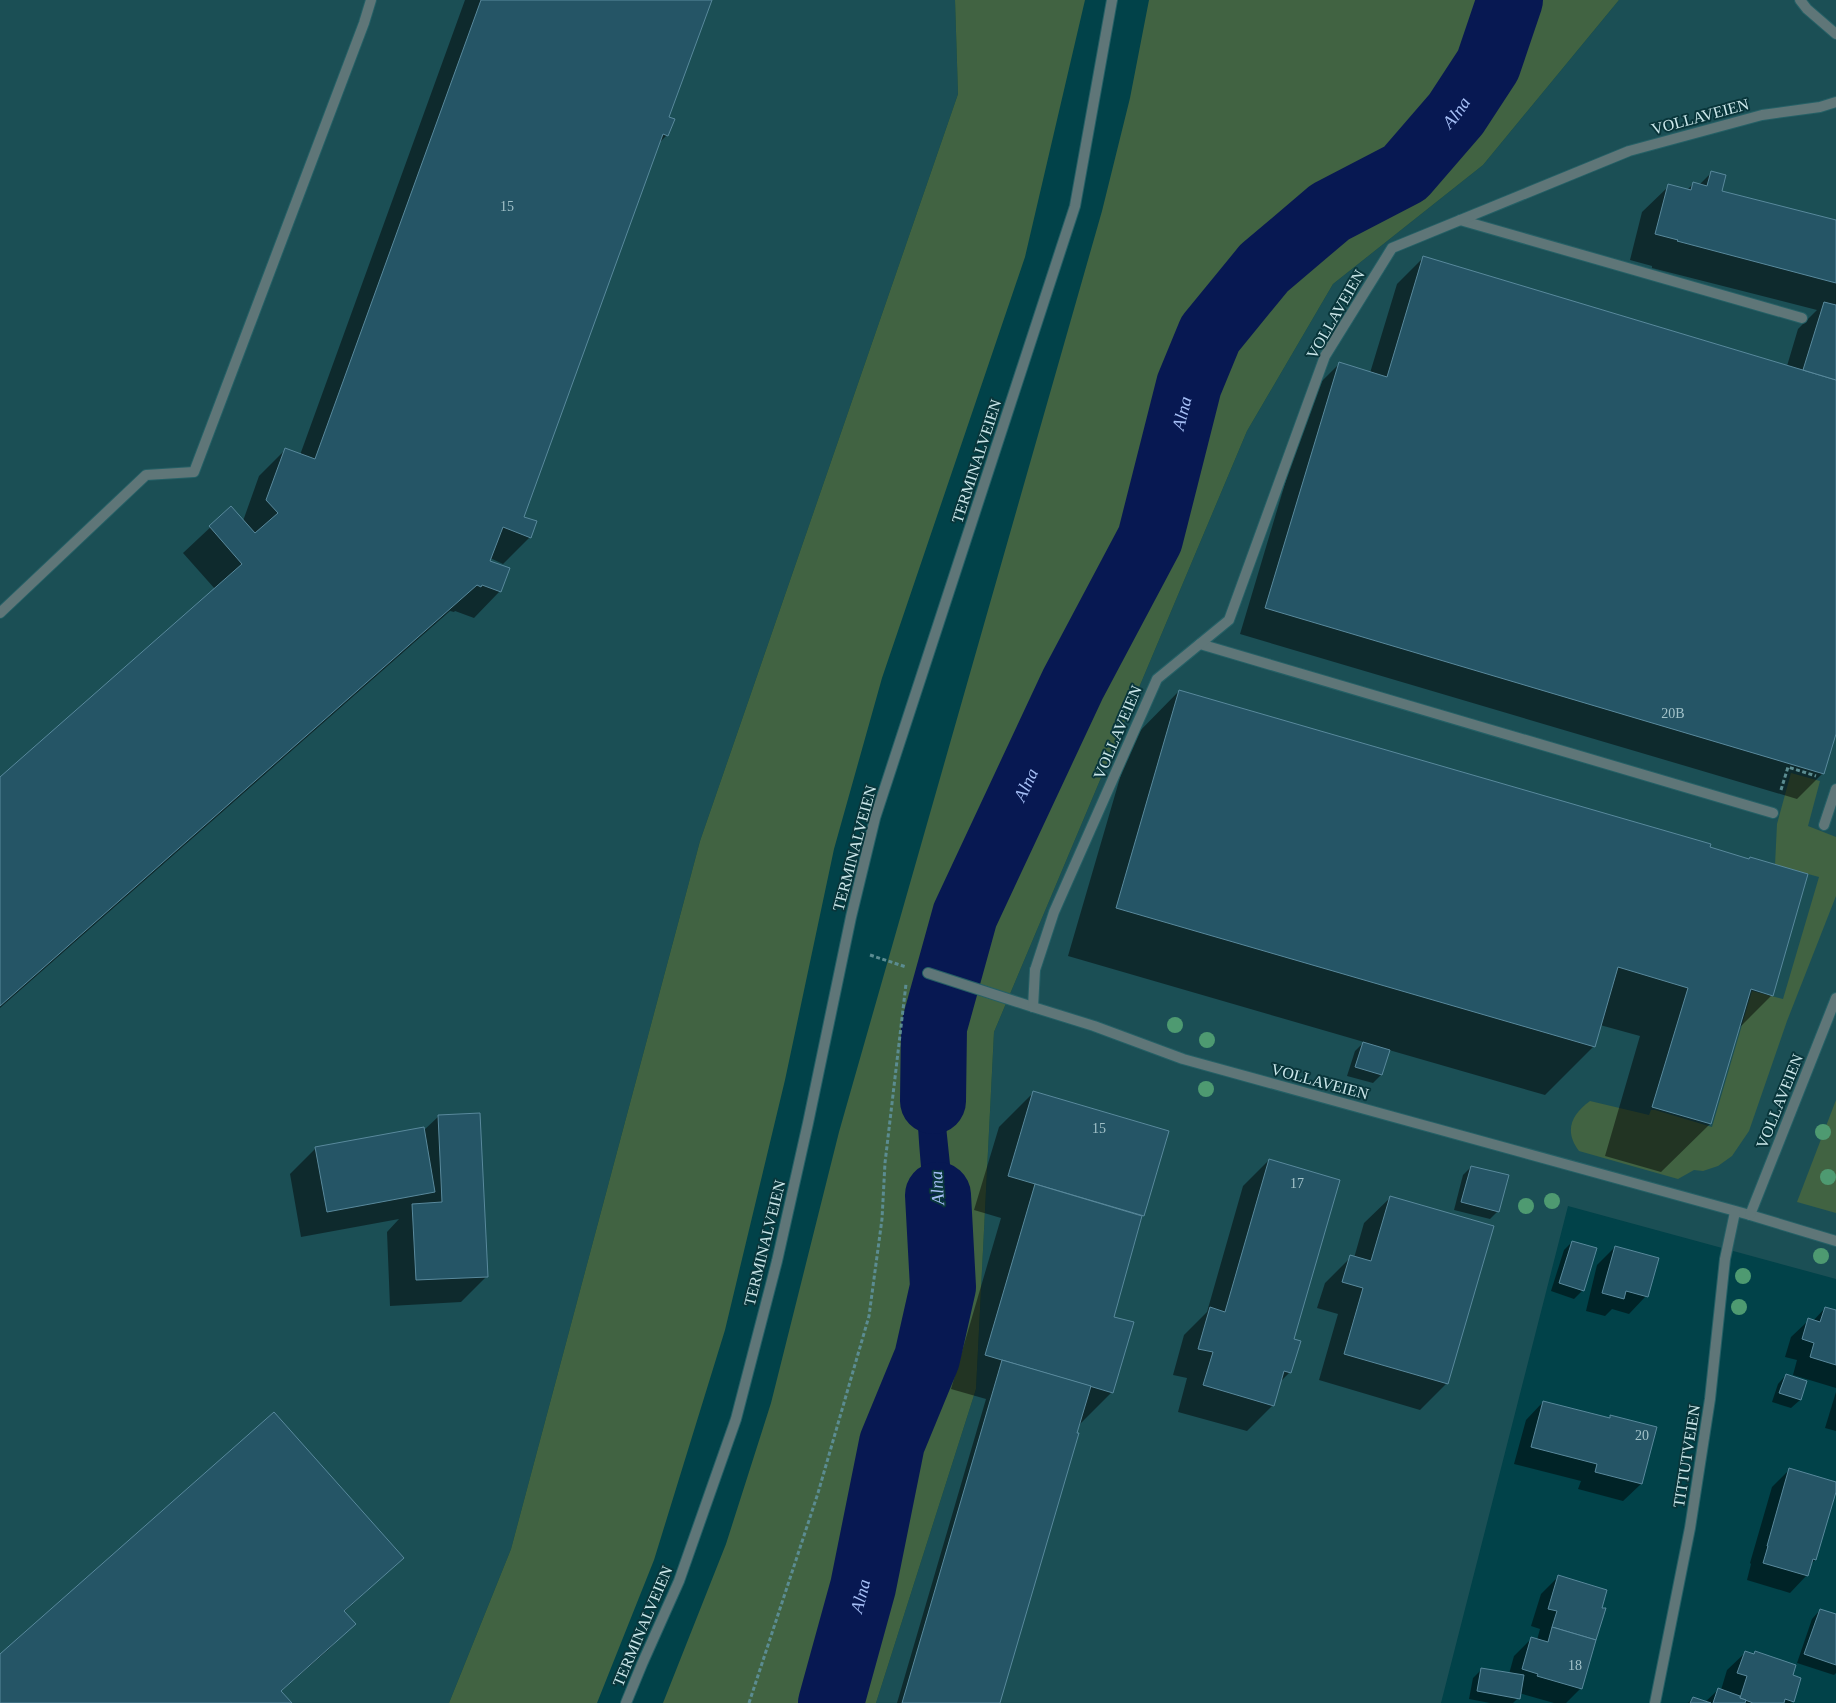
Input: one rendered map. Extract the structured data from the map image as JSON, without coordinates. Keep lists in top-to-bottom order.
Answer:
{
  "streets": {
    "street": ["VOLLAVEIEN", "TERMINALVEIEN", "TITTUTVEIEN"]
  },
  "crossings": [
    ["VOLLAVEIEN", "TITTUTVEIEN"]
  ],
  "water": ["Alna"],
  "house_numbers": [
    "15",
    "20B",
    "15",
    "17",
    "20",
    "18"
  ]
}
